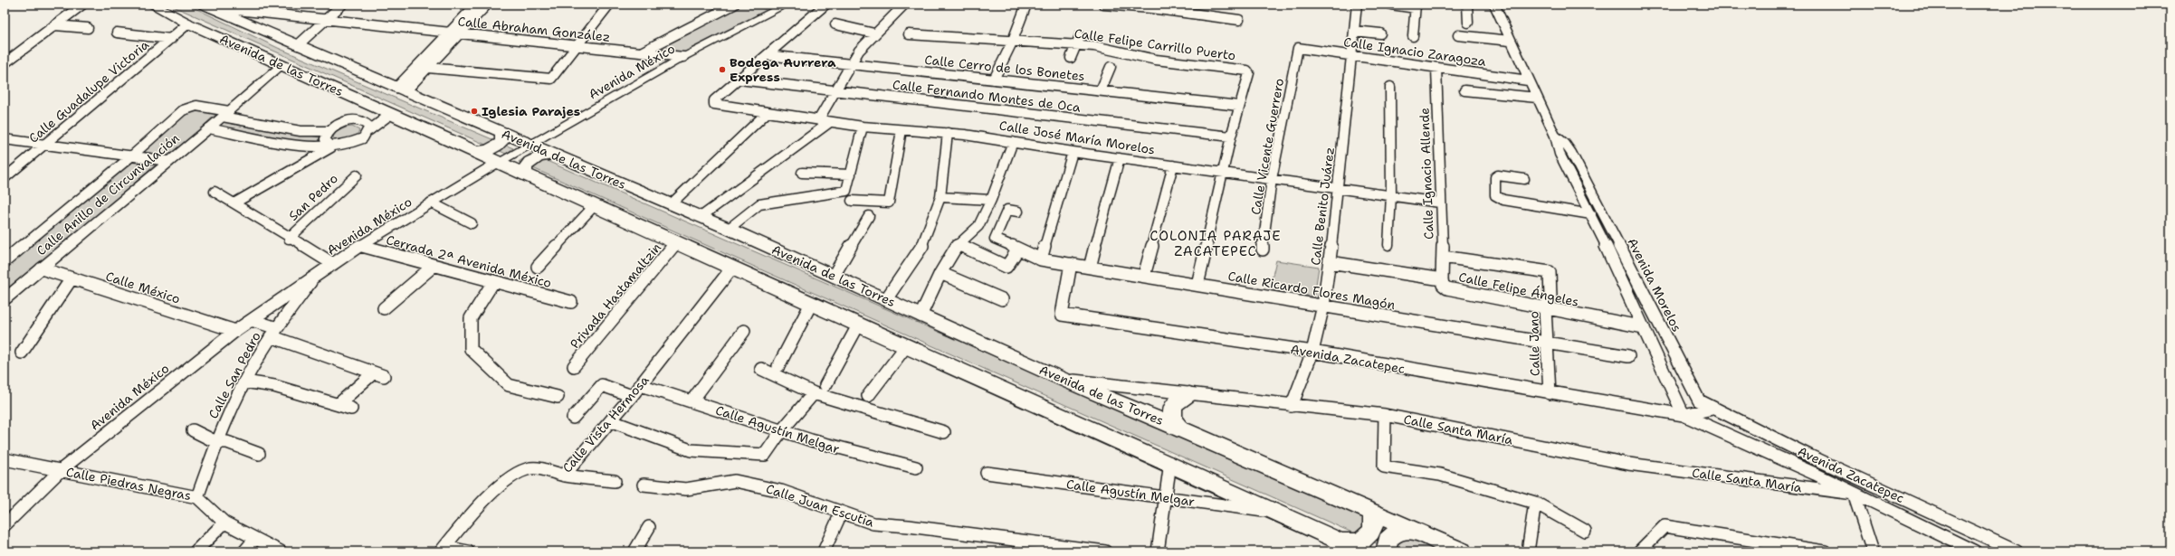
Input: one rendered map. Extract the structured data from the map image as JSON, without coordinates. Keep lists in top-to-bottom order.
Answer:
{
  "streets": {
    "main road": ["Avenida de las Torres"],
    "street": [
      "Calle Abraham González",
      "Calle Felipe Carrillo Puerto",
      "Calle Ignacio Zaragoza",
      "Calle Cerro de los Bonetes",
      "Avenida México",
      "Calle Guadalupe Victoria",
      "Calle Fernando Montes de Oca",
      "Calle José María Morelos",
      "Calle Vicente Guerrero",
      "Calle Ignacio Allende",
      "Calle Anillo de Circunvalación",
      "San Pedro",
      "Calle Benito Juárez",
      "Cerrada 2ª Avenida México",
      "Avenida Morelos",
      "Calle México",
      "Calle Felipe Ángeles",
      "Calle Ricardo Flores Magón",
      "Privada Hastamaltzin",
      "Calle Jano",
      "Avenida Zacatepec",
      "Calle San Pedro",
      "Calle Vista Hermosa",
      "Calle Agustín Melgar",
      "Calle Santa María",
      "Calle Piedras Negras",
      "Calle Juan Escutia"
    ]
  },
  "crossings": [
    ["Calle Abraham González", "Avenida de las Torres"],
    ["Calle Abraham González", "Avenida México"],
    ["Calle Felipe Carrillo Puerto", "Calle Cerro de los Bonetes"],
    ["Calle Ignacio Zaragoza", "Calle Vicente Guerrero"],
    ["Calle Ignacio Zaragoza", "Calle Ignacio Allende"],
    ["Calle Ignacio Zaragoza", "Calle Benito Juárez"],
    ["Calle Ignacio Zaragoza", "Avenida Morelos"],
    ["Avenida de las Torres", "Avenida México"],
    ["Avenida de las Torres", "Calle Guadalupe Victoria"],
    ["Avenida de las Torres", "Calle Anillo de Circunvalación"],
    ["Avenida de las Torres", "Privada Hastamaltzin"],
    ["Avenida de las Torres", "Calle Vista Hermosa"],
    ["Avenida de las Torres", "Calle Agustín Melgar"],
    ["Avenida de las Torres", "Calle Santa María"],
    ["Avenida México", "Cerrada 2ª Avenida México"],
    ["Avenida México", "Calle México"],
    ["Avenida México", "Calle San Pedro"],
    ["Avenida México", "Calle Piedras Negras"],
    ["Calle Fernando Montes de Oca", "Calle José María Morelos"],
    ["Calle José María Morelos", "Calle Vicente Guerrero"],
    ["Calle José María Morelos", "Calle Ignacio Allende"],
    ["Calle José María Morelos", "Calle Benito Juárez"],
    ["Calle Ignacio Allende", "Calle Felipe Ángeles"],
    ["Calle Ignacio Allende", "Calle Jano"],
    ["Calle Anillo de Circunvalación", "Calle México"],
    ["Calle Benito Juárez", "Calle Felipe Ángeles"],
    ["Calle Benito Juárez", "Calle Ricardo Flores Magón"],
    ["Calle Benito Juárez", "Avenida Zacatepec"],
    ["Calle Benito Juárez", "Calle Santa María"],
    ["Avenida Morelos", "Calle Felipe Ángeles"],
    ["Avenida Morelos", "Avenida Zacatepec"],
    ["Calle Felipe Ángeles", "Calle Jano"],
    ["Calle Ricardo Flores Magón", "Calle Jano"],
    ["Calle Ricardo Flores Magón", "Avenida Zacatepec"],
    ["Calle Jano", "Avenida Zacatepec"],
    ["Avenida Zacatepec", "Calle Santa María"],
    ["Calle San Pedro", "Calle Piedras Negras"],
    ["Calle Vista Hermosa", "Calle Agustín Melgar"]
  ],
  "districts": ["COLONIA PARAJE ZACATEPEC"],
  "places": ["Bodega Aurrera Express", "Iglesia Parajes"]
}
